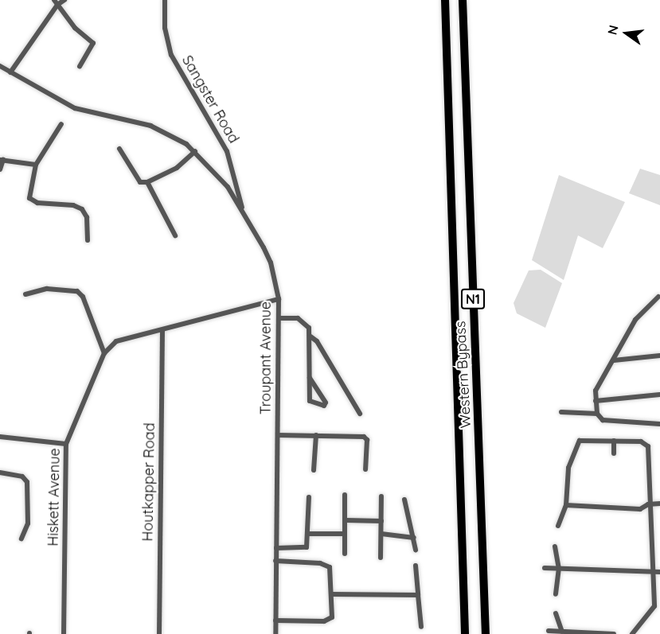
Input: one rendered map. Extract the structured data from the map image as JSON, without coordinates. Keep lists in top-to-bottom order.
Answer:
{
  "streets": {
    "highway": ["N1", "Western Bypass"],
    "street": [
      "Sangster Road",
      "Troupant Avenue",
      "Houtkapper Road",
      "Hiskett Avenue"
    ]
  },
  "crossings": [
    ["Sangster Road", "Troupant Avenue"]
  ],
  "north": "left"
}
